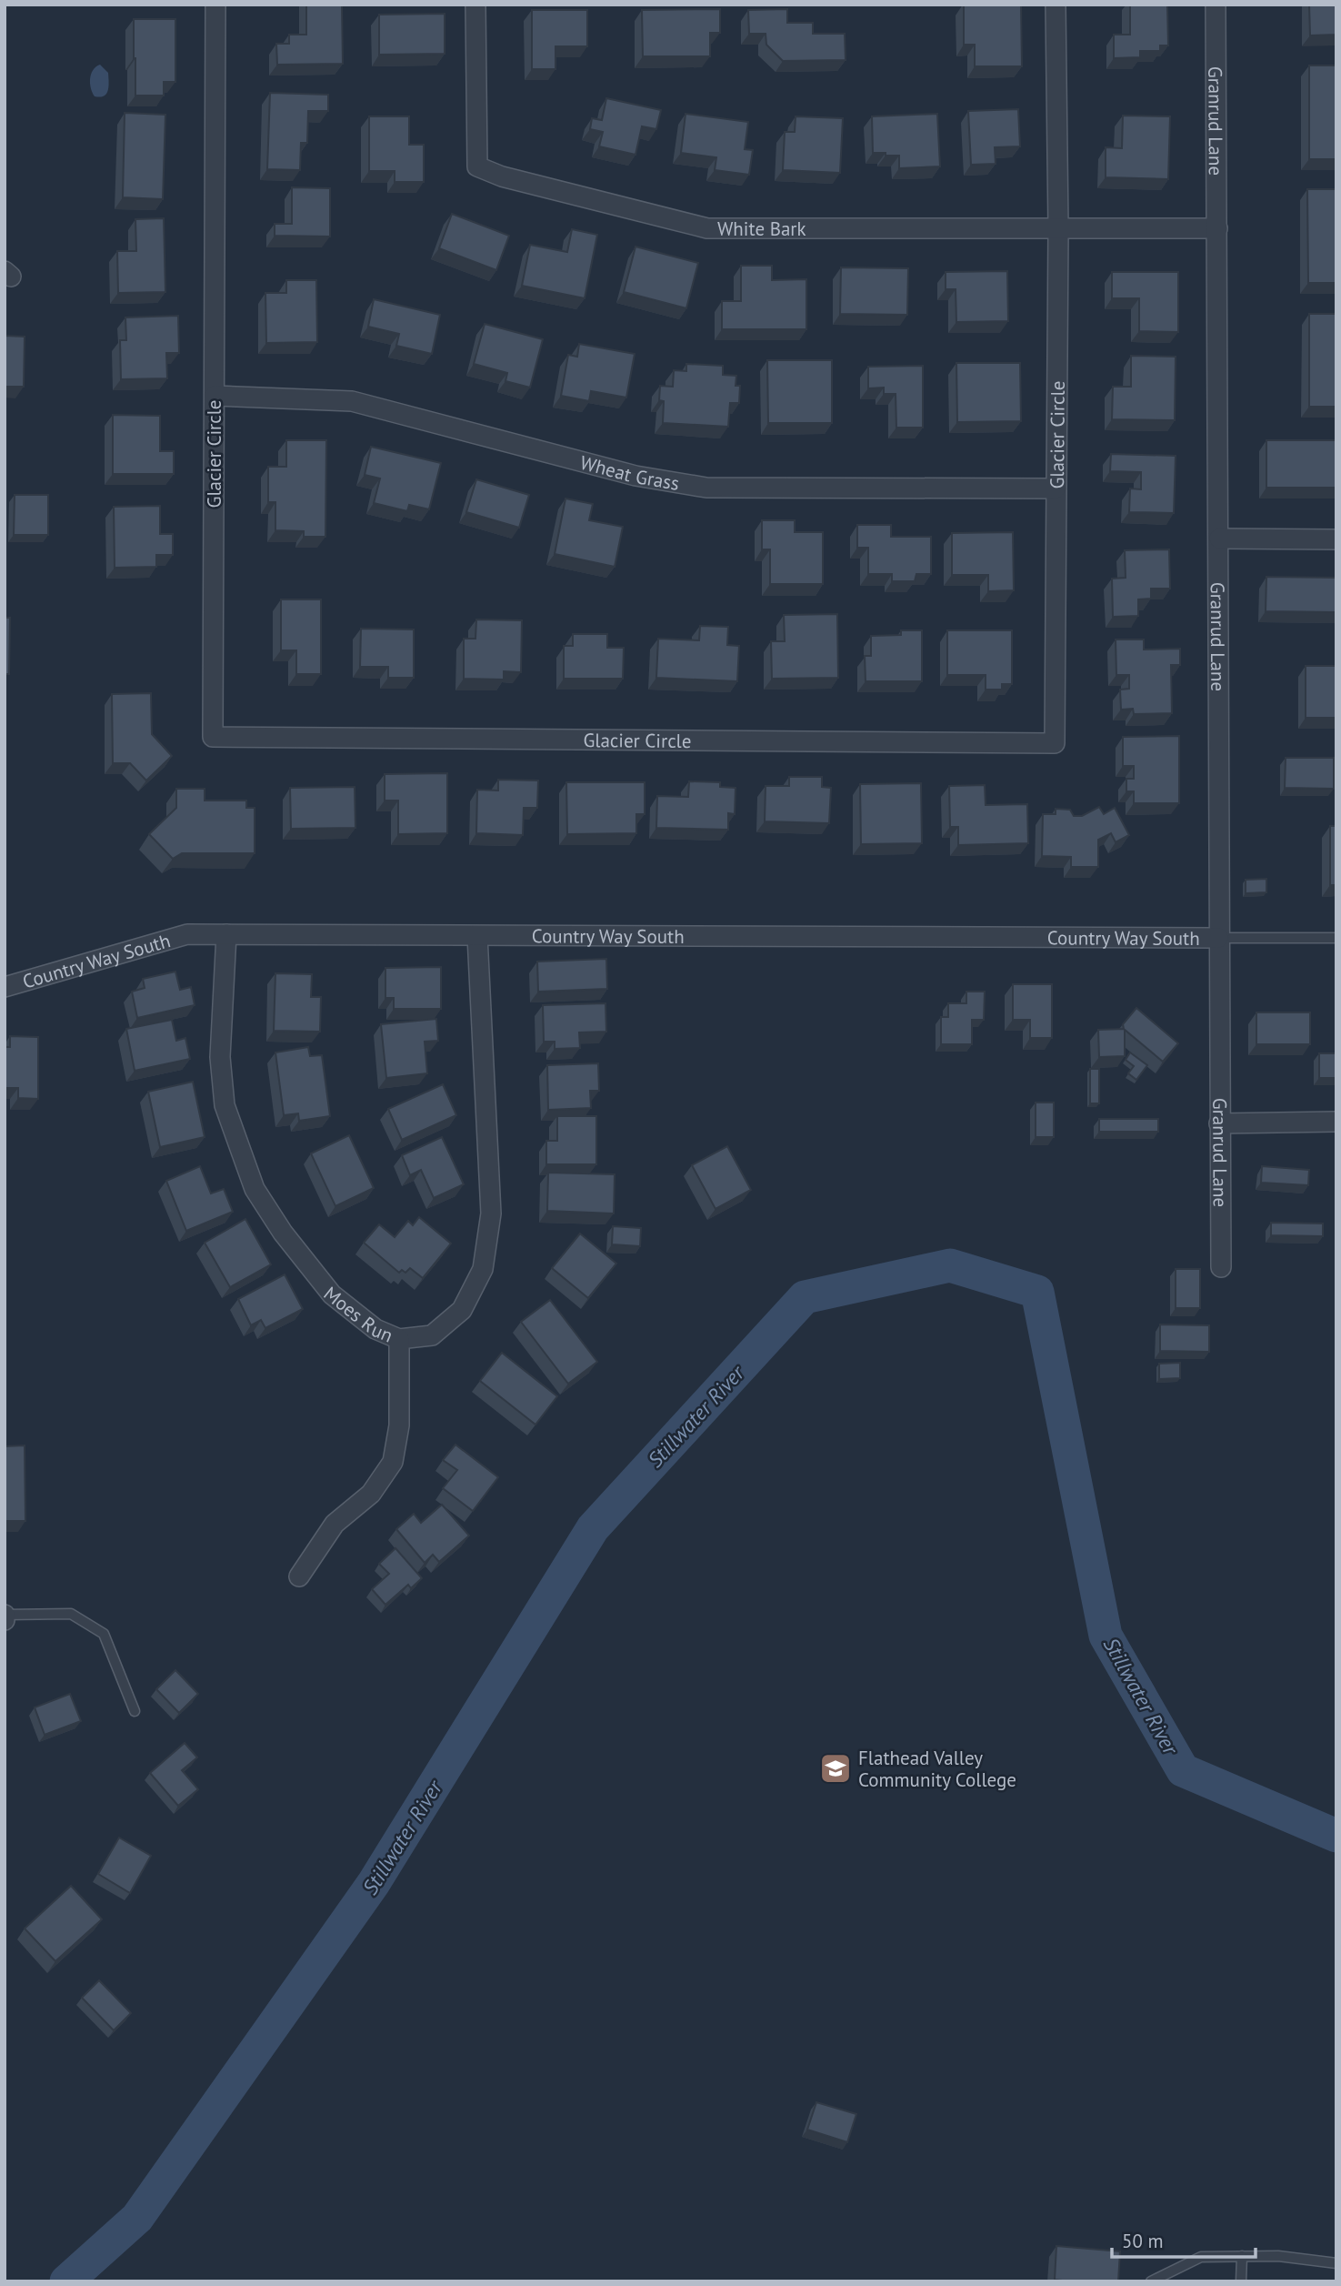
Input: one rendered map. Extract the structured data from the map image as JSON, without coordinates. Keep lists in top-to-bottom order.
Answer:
{
  "streets": {
    "street": [
      "Granrud Lane",
      "White Bark",
      "Glacier Circle",
      "Wheat Grass",
      "Country Way South",
      "Moes Run"
    ]
  },
  "crossings": [
    ["Granrud Lane", "White Bark"],
    ["Granrud Lane", "Country Way South"],
    ["White Bark", "Glacier Circle"],
    ["Glacier Circle", "Wheat Grass"],
    ["Country Way South", "Moes Run"]
  ],
  "water": ["Stillwater River"],
  "places": {
    "school or university": ["Flathead Valley Community College"]
  },
  "scale_bar": "50 m"
}
